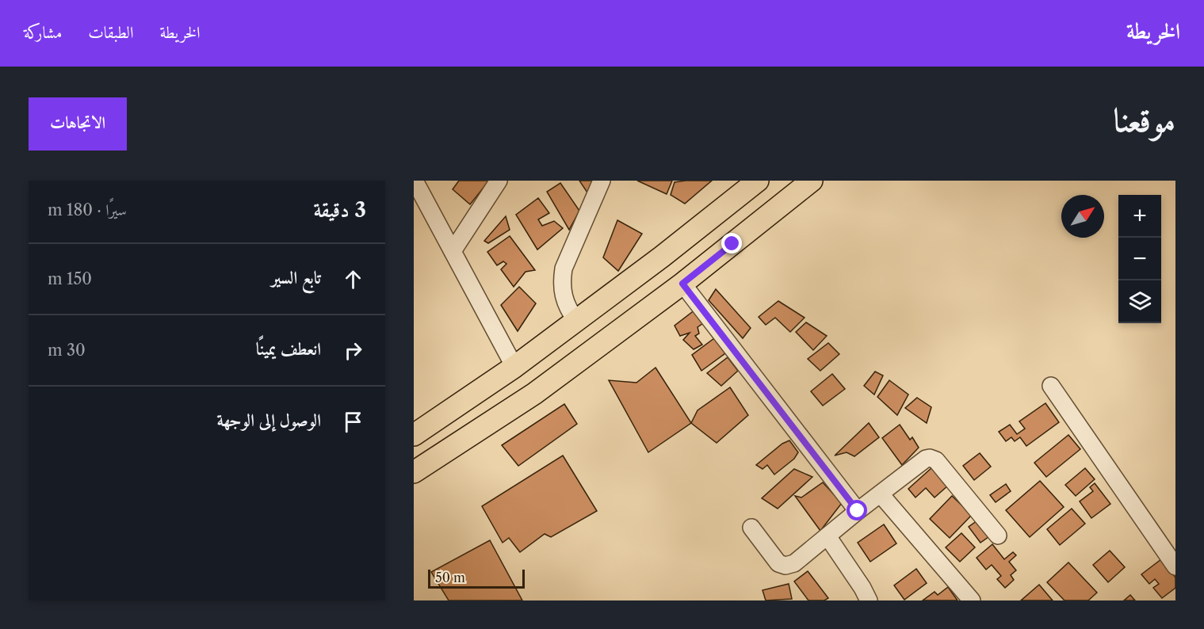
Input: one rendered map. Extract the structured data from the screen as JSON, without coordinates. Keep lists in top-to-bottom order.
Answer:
{
  "scale_bar": "50 m",
  "north": "top right",
  "page": {
    "header": "الخريطة",
    "nav": ["الخريطة", "الطبقات", "مشاركة"],
    "title": "موقعنا",
    "buttons": "الاتجاهات",
    "heading": ["3 دقيقة", "سيرًا · 180 m"],
    "map_buttons": ["+", "−"],
    "list": [
      ["تابع السير", "150 m"],
      ["انعطف يمينًا", "30 m"],
      "الوصول إلى الوجهة"
    ],
    "scale": "50 m"
  }
}
